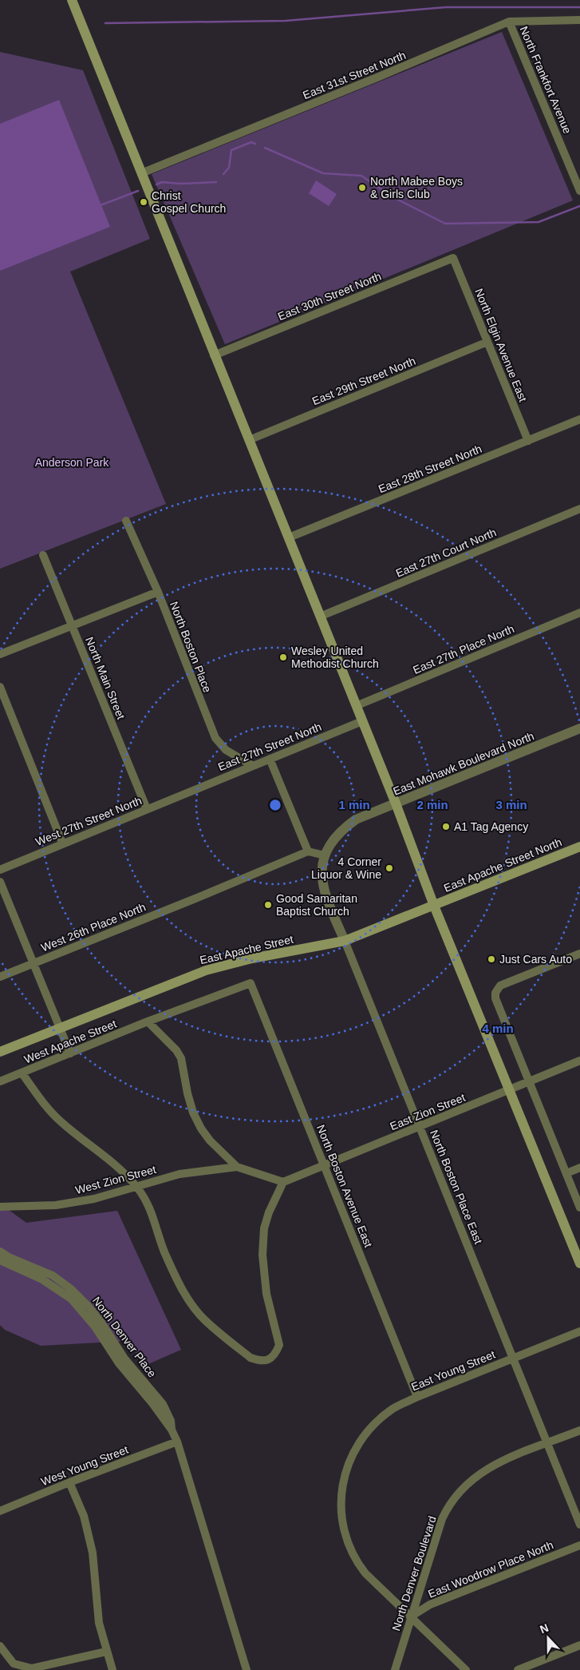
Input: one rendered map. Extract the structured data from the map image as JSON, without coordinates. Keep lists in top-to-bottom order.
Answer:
{
  "streets": {
    "main road": ["East Apache Street North", "East Apache Street"],
    "street": [
      "East 31st Street North",
      "North Frankfort Avenue",
      "East 30th Street North",
      "North Elgin Avenue East",
      "East 29th Street North",
      "East 28th Street North",
      "East 27th Court North",
      "North Boston Place",
      "East 27th Place North",
      "North Main Street",
      "East 27th Street North",
      "East Mohawk Boulevard North",
      "West 27th Street North",
      "West 26th Place North",
      "West Apache Street",
      "East Zion Street",
      "West Zion Street",
      "North Boston Avenue East",
      "North Boston Place East",
      "North Denver Place",
      "East Young Street",
      "West Young Street",
      "East Woodrow Place North",
      "North Denver Boulevard"
    ]
  },
  "crossings": [
    ["East 31st Street North", "North Frankfort Avenue"],
    ["East 30th Street North", "North Elgin Avenue East"],
    ["North Elgin Avenue East", "East 29th Street North"],
    ["North Elgin Avenue East", "East 28th Street North"],
    ["North Boston Place", "East 27th Street North"],
    ["North Main Street", "West 27th Street North"],
    ["East 27th Street North", "West 27th Street North"],
    ["East Mohawk Boulevard North", "North Boston Place East"],
    ["East Apache Street North", "East Apache Street"],
    ["East Apache Street", "North Boston Place East"],
    ["West Apache Street", "North Boston Avenue East"],
    ["East Zion Street", "North Boston Avenue East"],
    ["East Zion Street", "North Boston Place East"],
    ["North Boston Avenue East", "East Young Street"],
    ["North Boston Place East", "East Young Street"],
    ["North Boston Place East", "North Denver Boulevard"],
    ["North Denver Place", "West Young Street"],
    ["East Young Street", "East Woodrow Place North"],
    ["East Young Street", "North Denver Boulevard"],
    ["East Woodrow Place North", "North Denver Boulevard"]
  ],
  "parks": ["Anderson Park"],
  "places": [
    "North Mabee Boys & Girls Club",
    "Christ Gospel Church",
    "Wesley United Methodist Church",
    "A1 Tag Agency",
    "4 Corner Liquor & Wine",
    "Good Samaritan Baptist Church",
    "Just Cars Auto"
  ],
  "north": "top",
  "rings": [
    "1 min",
    "2 min",
    "3 min",
    "4 min"
  ]
}
